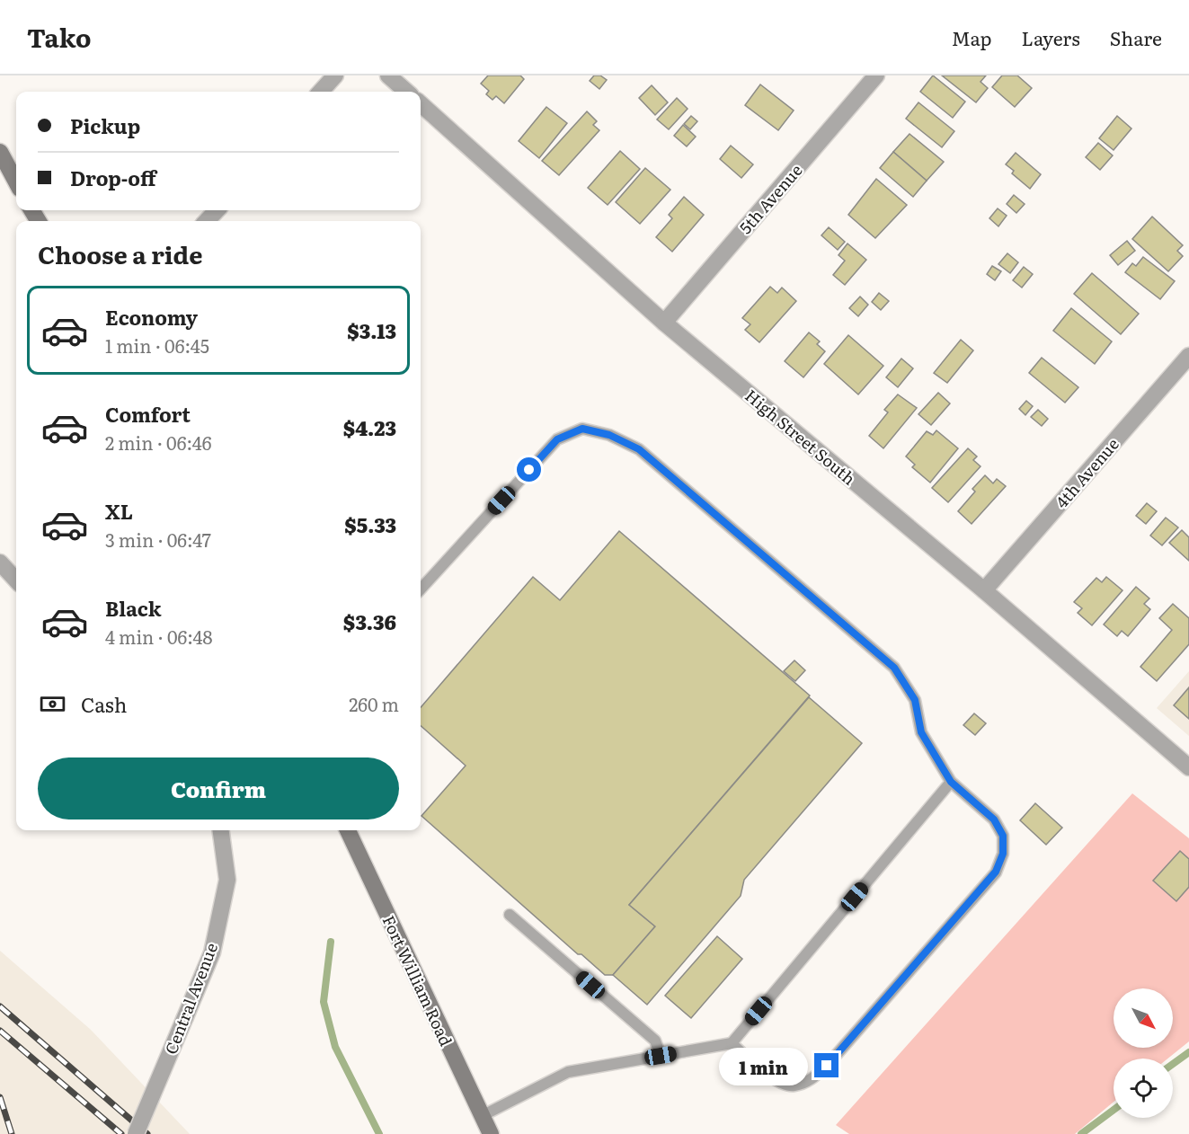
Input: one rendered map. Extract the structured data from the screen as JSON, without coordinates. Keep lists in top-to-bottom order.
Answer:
{
  "streets": {
    "main road": ["Fort William Road"],
    "street": [
      "5th Avenue",
      "High Street South",
      "4th Avenue",
      "Central Avenue"
    ]
  },
  "crossings": [
    ["5th Avenue", "High Street South"],
    ["High Street South", "4th Avenue"]
  ],
  "north": "bottom right",
  "page": {
    "header": "Tako",
    "nav": ["Map", "Layers", "Share"],
    "banner": ["Pickup", "Drop-off"],
    "heading": "Choose a ride",
    "list": [
      {
        "name": "Economy",
        "note": "1 min · 06:45",
        "value": "$3.13"
      },
      {
        "name": "Comfort",
        "note": "2 min · 06:46",
        "value": "$4.23"
      },
      {
        "name": "XL",
        "note": "3 min · 06:47",
        "value": "$5.33"
      },
      {
        "name": "Black",
        "note": "4 min · 06:48",
        "value": "$3.36"
      }
    ],
    "pay": ["Cash", "260 m"],
    "buttons": "Confirm",
    "bubble": "1 min"
  }
}
